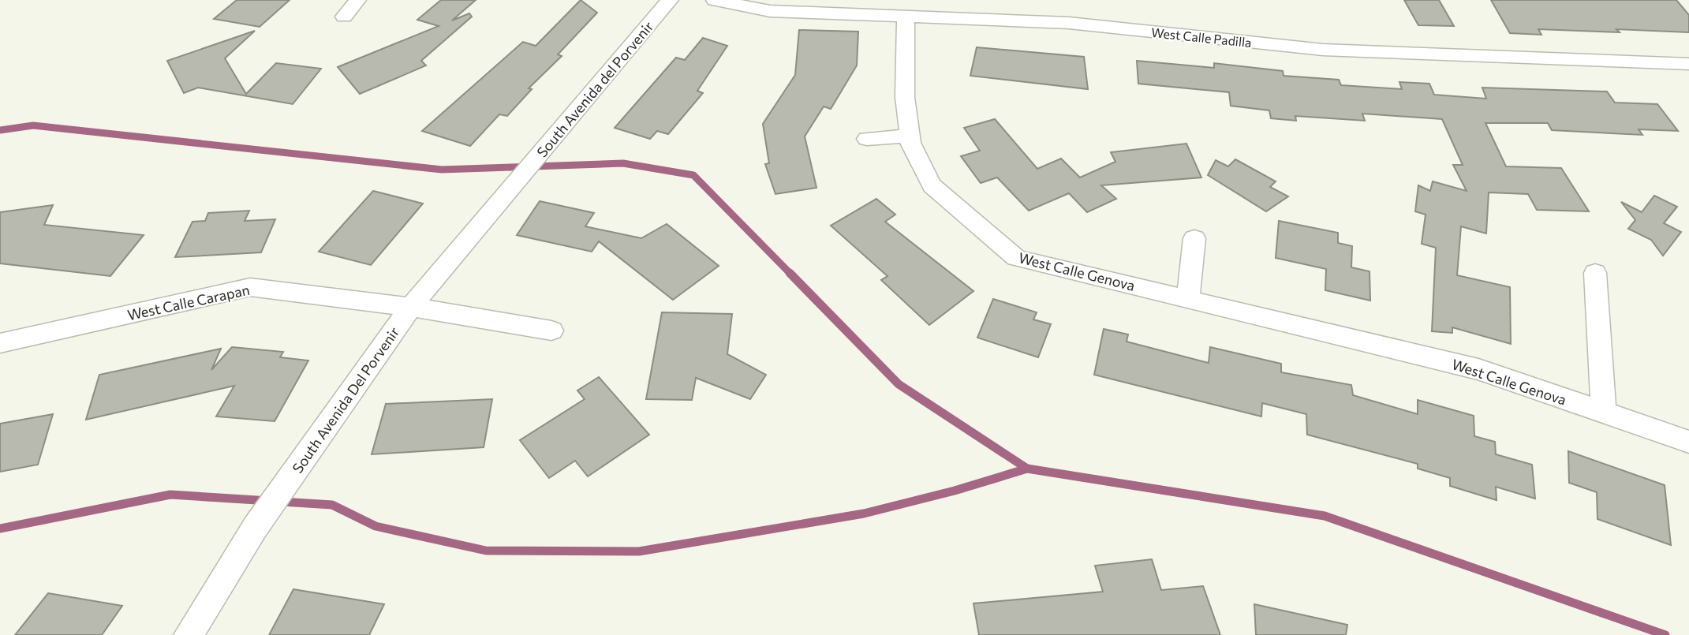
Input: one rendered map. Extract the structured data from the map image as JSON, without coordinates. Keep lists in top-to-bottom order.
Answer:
{
  "streets": {
    "street": [
      "West Calle Padilla",
      "South Avenida del Porvenir",
      "West Calle Genova",
      "West Calle Carapan",
      "South Avenida Del Porvenir"
    ]
  },
  "crossings": [
    ["West Calle Padilla", "West Calle Genova"],
    ["South Avenida del Porvenir", "South Avenida Del Porvenir"],
    ["West Calle Carapan", "South Avenida Del Porvenir"]
  ]
}
